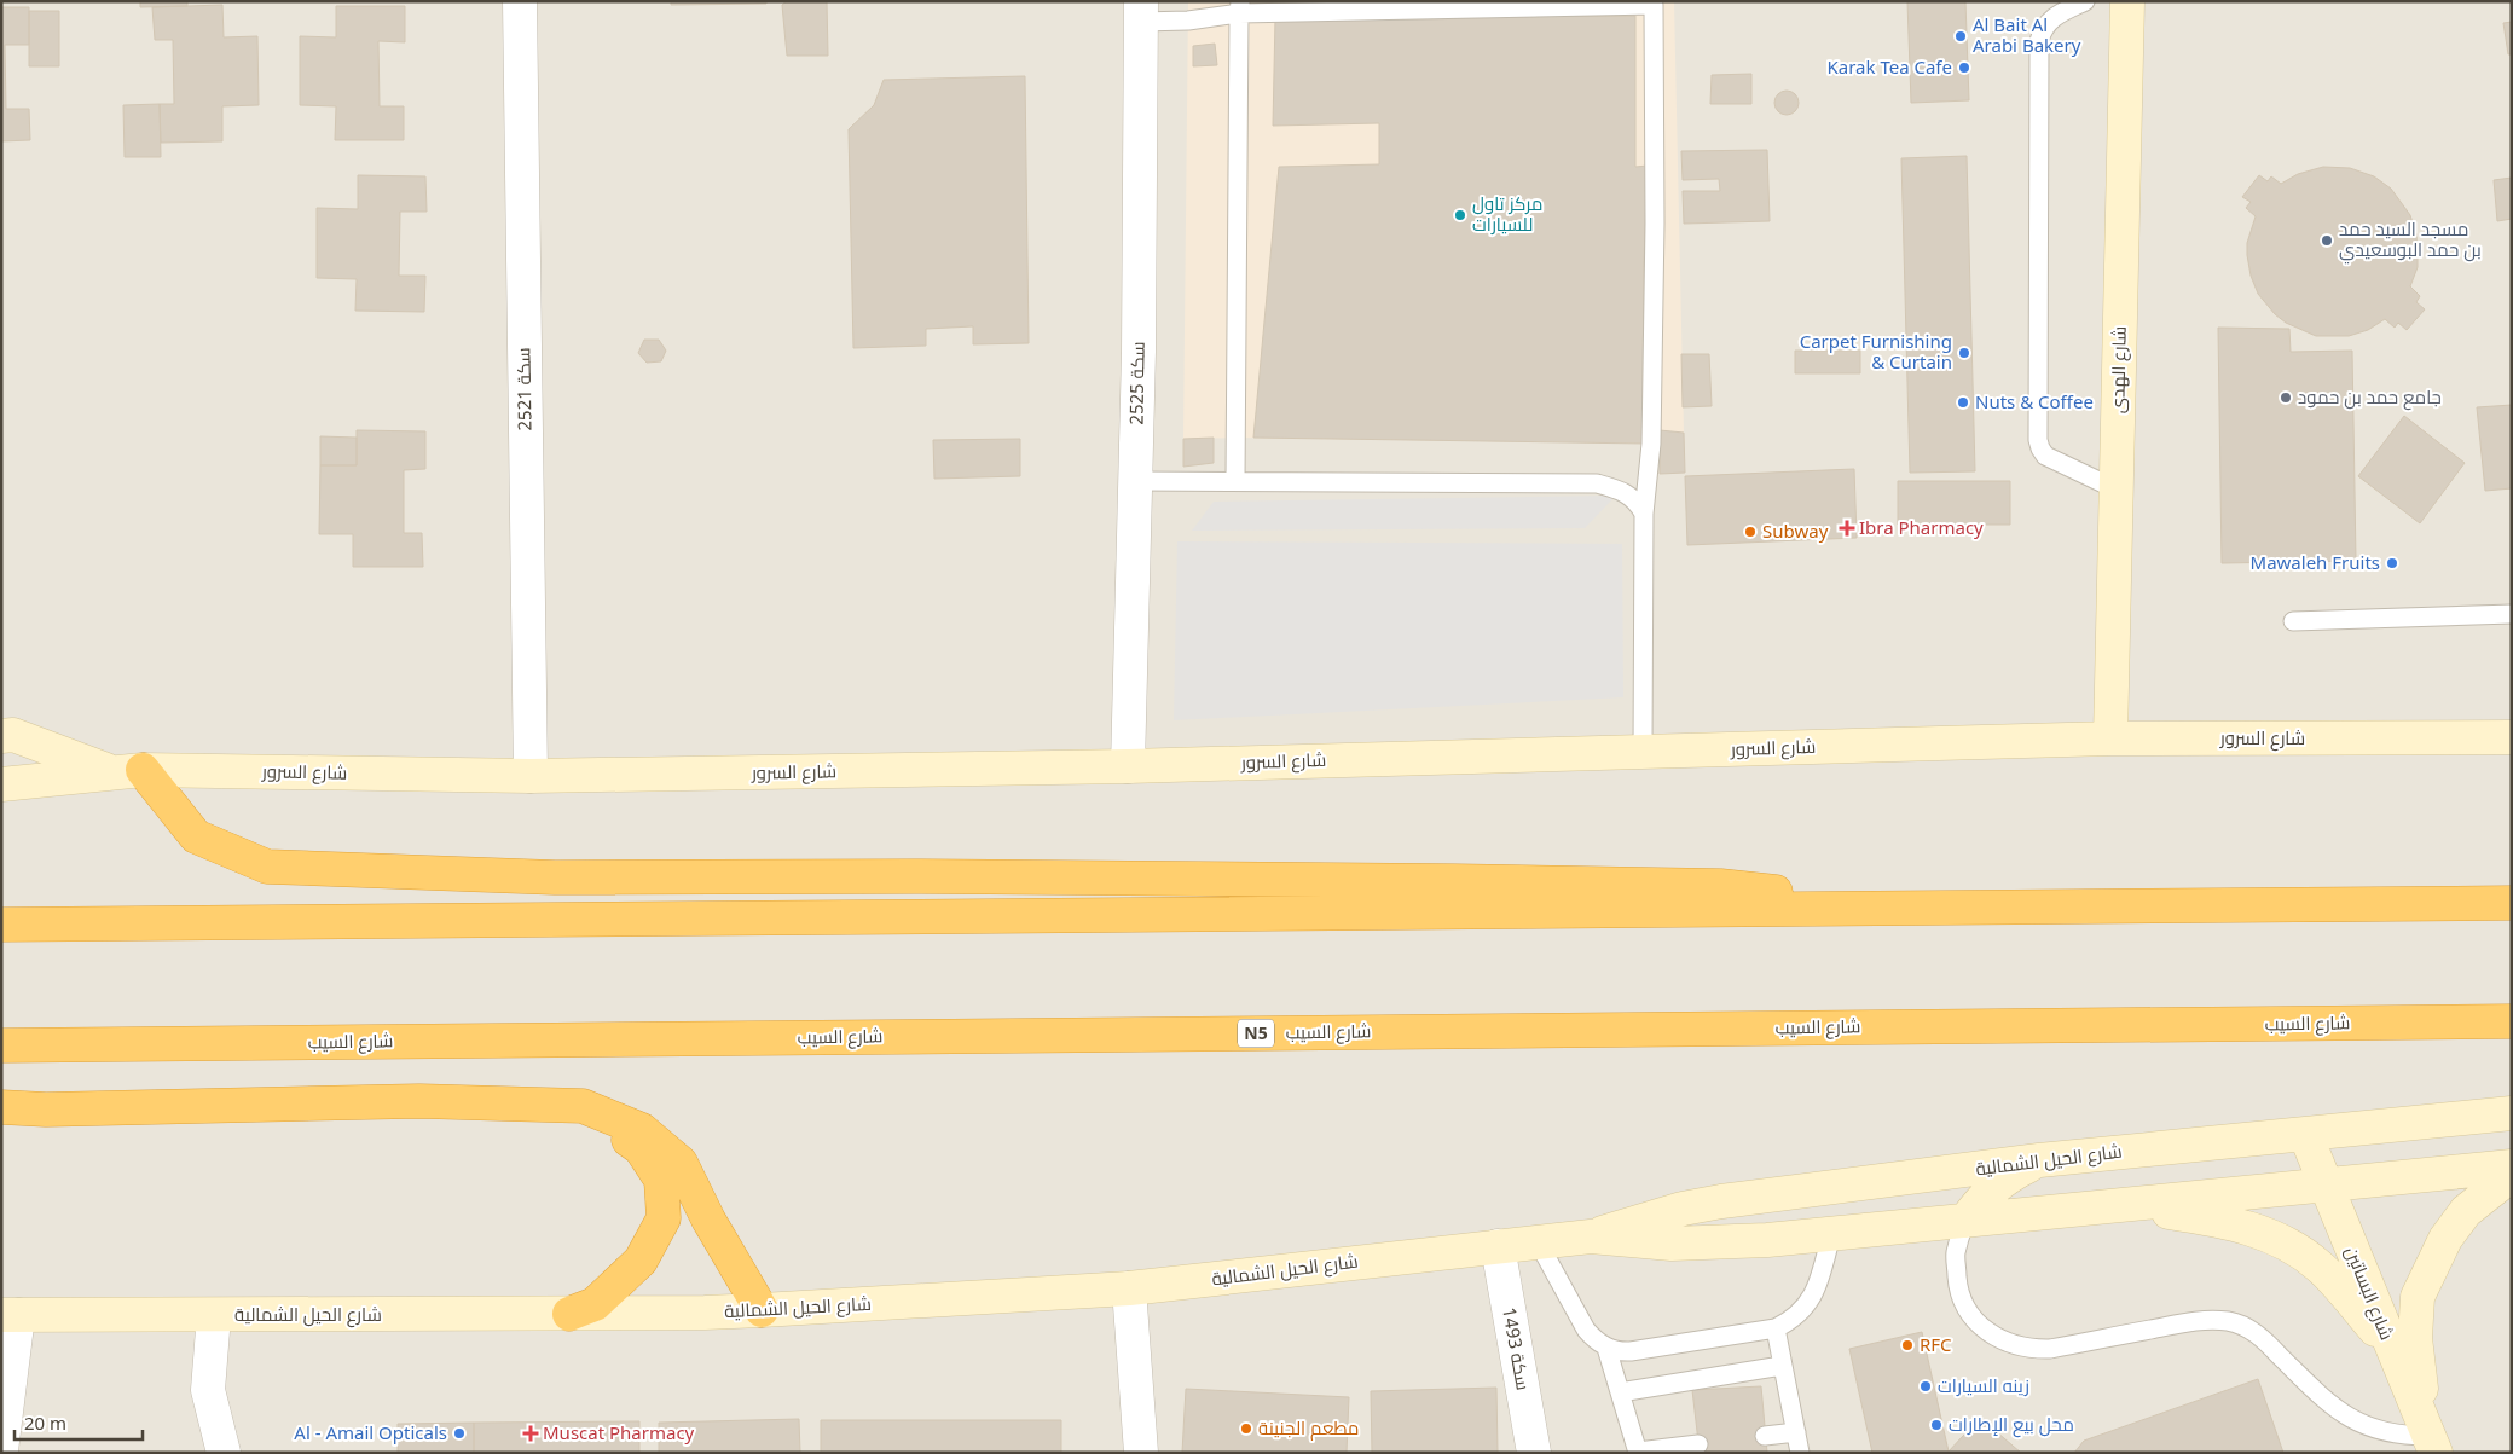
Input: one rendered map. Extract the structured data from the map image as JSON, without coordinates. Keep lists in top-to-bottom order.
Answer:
{
  "streets": {
    "highway": ["شارع السيب", "N5"],
    "street": [
      "شارع الهدى",
      "سكة 2525",
      "سكة 2521",
      "شارع السرور",
      "شارع الحيل الشمالية",
      "شارع البساتين",
      "سكة 1493"
    ]
  },
  "crossings": [
    ["شارع الهدى", "شارع السرور"],
    ["سكة 2525", "شارع السرور"],
    ["سكة 2521", "شارع السرور"],
    ["شارع الحيل الشمالية", "شارع البساتين"],
    ["شارع الحيل الشمالية", "سكة 1493"]
  ],
  "places": {
    "other": [
      "Al Bait Al Arabi Bakery",
      "Karak Tea Cafe",
      "مركز تاول للسيارات",
      "مسجد السيد حمد بن حمد البوسعيدي",
      "Carpet Furnishing & Curtain",
      "جامع حمد بن حمود",
      "Nuts & Coffee",
      "Subway",
      "Mawaleh Fruits",
      "RFC",
      "زينه السيارات",
      "محل بيع الإطارات",
      "مطعم الجنينة",
      "Al - Amail Opticals"
    ],
    "health": ["Ibra Pharmacy", "Muscat Pharmacy"]
  },
  "scale_bar": "20 m"
}
